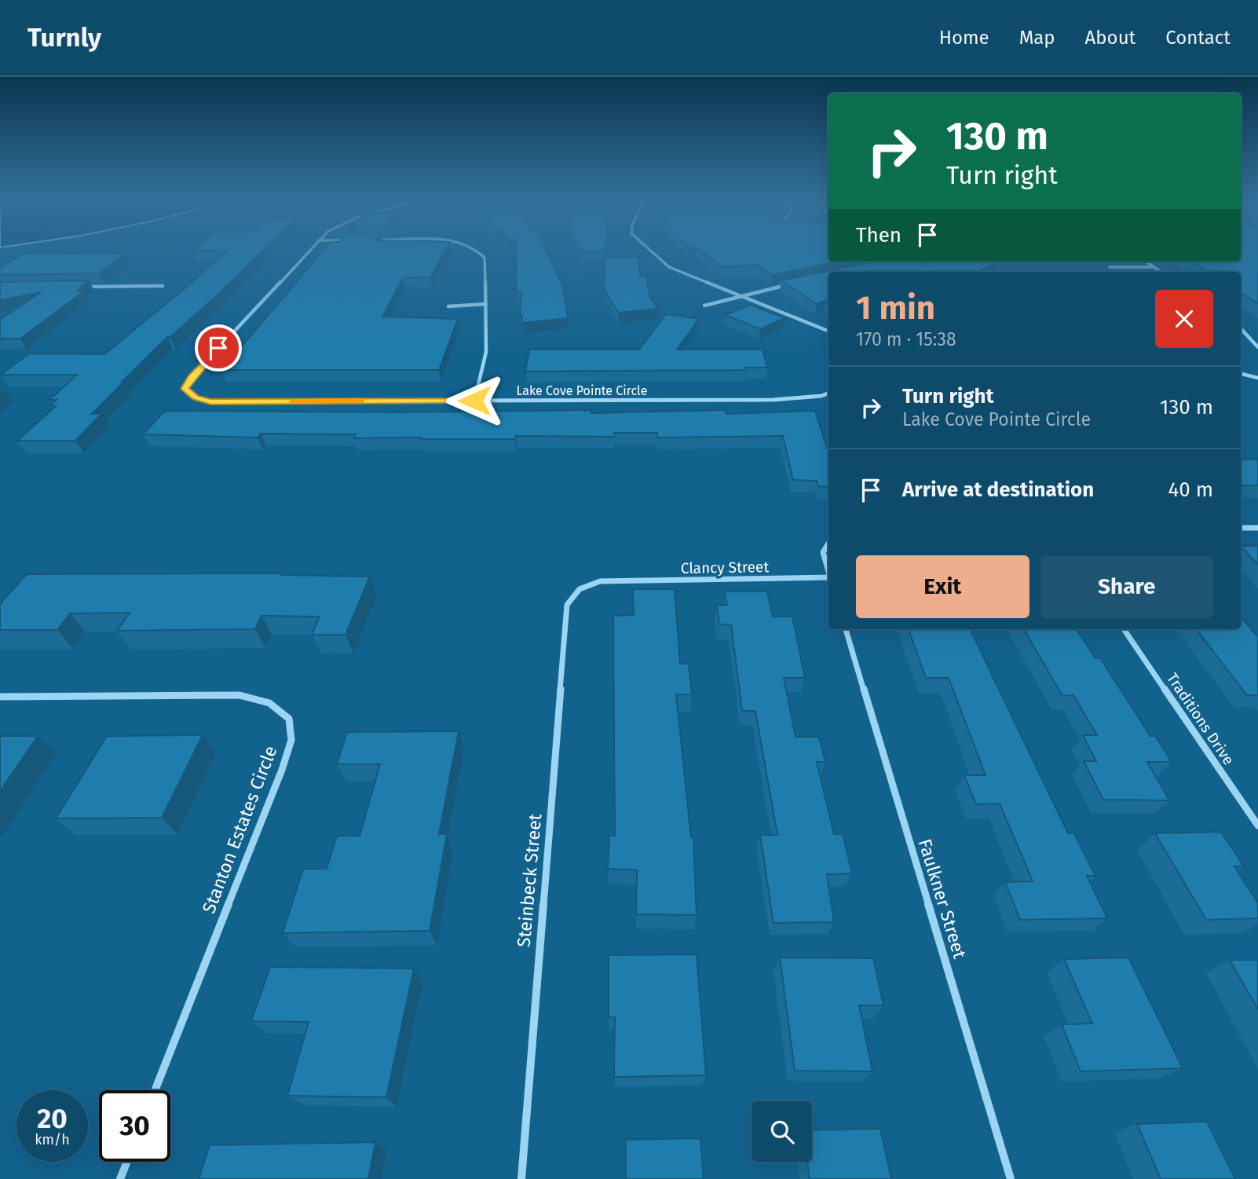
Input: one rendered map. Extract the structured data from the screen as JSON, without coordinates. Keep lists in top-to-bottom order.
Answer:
{
  "streets": {
    "street": [
      "Lake Cove Pointe Circle",
      "Clancy Street",
      "Traditions Drive",
      "Stanton Estates Circle",
      "Steinbeck Street",
      "Faulkner Street"
    ]
  },
  "crossings": [
    ["Clancy Street", "Steinbeck Street"]
  ],
  "page": {
    "header": "Turnly",
    "nav": [
      "Home",
      "Map",
      "About",
      "Contact"
    ],
    "turn": ["130 m", "Turn right"],
    "then": "Then",
    "heading": ["1 min", "170 m · 15:38"],
    "list": [
      {
        "name": "Turn right",
        "note": "Lake Cove Pointe Circle",
        "value": "130 m"
      },
      {
        "name": "Arrive at destination",
        "value": "40 m"
      }
    ],
    "buttons": ["Exit", "Share"],
    "speed": "20 km/h",
    "limit": "30"
  }
}
